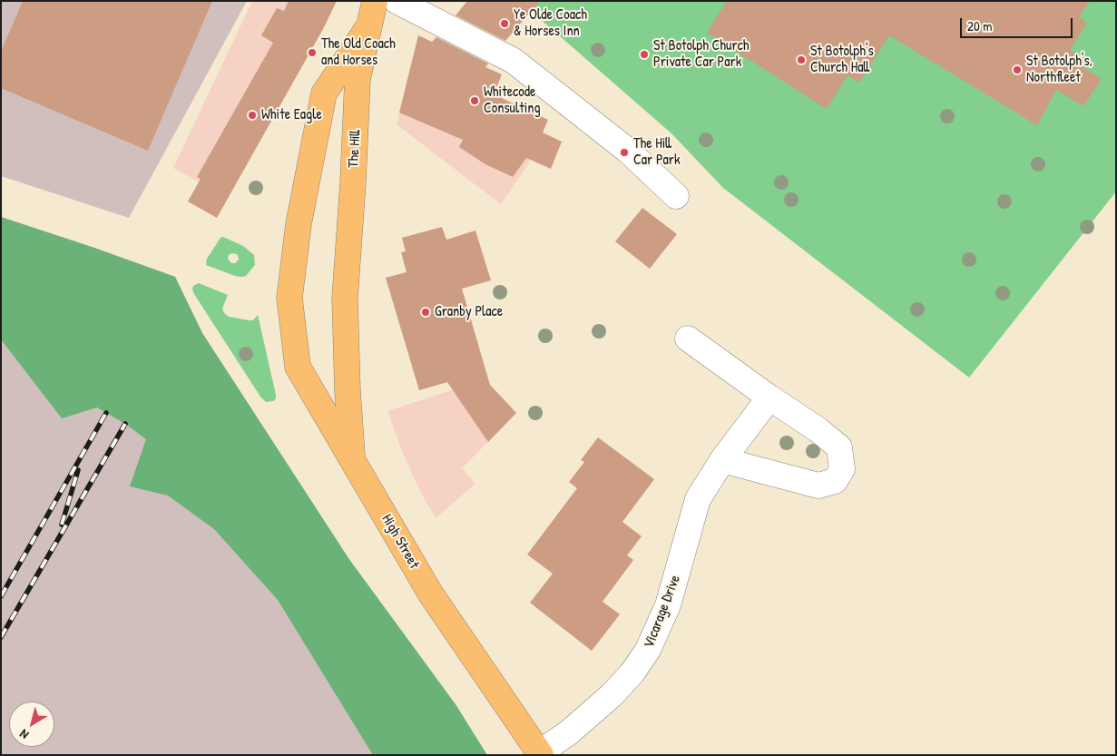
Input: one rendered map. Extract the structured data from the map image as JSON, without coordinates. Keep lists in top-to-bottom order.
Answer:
{
  "streets": {
    "main road": ["The Hill", "High Street"],
    "street": ["Vicarage Drive"]
  },
  "crossings": [
    ["The Hill", "High Street"],
    ["High Street", "Vicarage Drive"]
  ],
  "places": [
    "Ye Olde Coach & Horses Inn",
    "The Old Coach and Horses",
    "St Botolph Church Private Car Park",
    "St Botolph's Church Hall",
    "St Botolph's, Northfleet",
    "Whitecode Consulting",
    "White Eagle",
    "The Hill Car Park",
    "Granby Place"
  ],
  "scale_bar": "20 m",
  "north": "bottom left"
}
